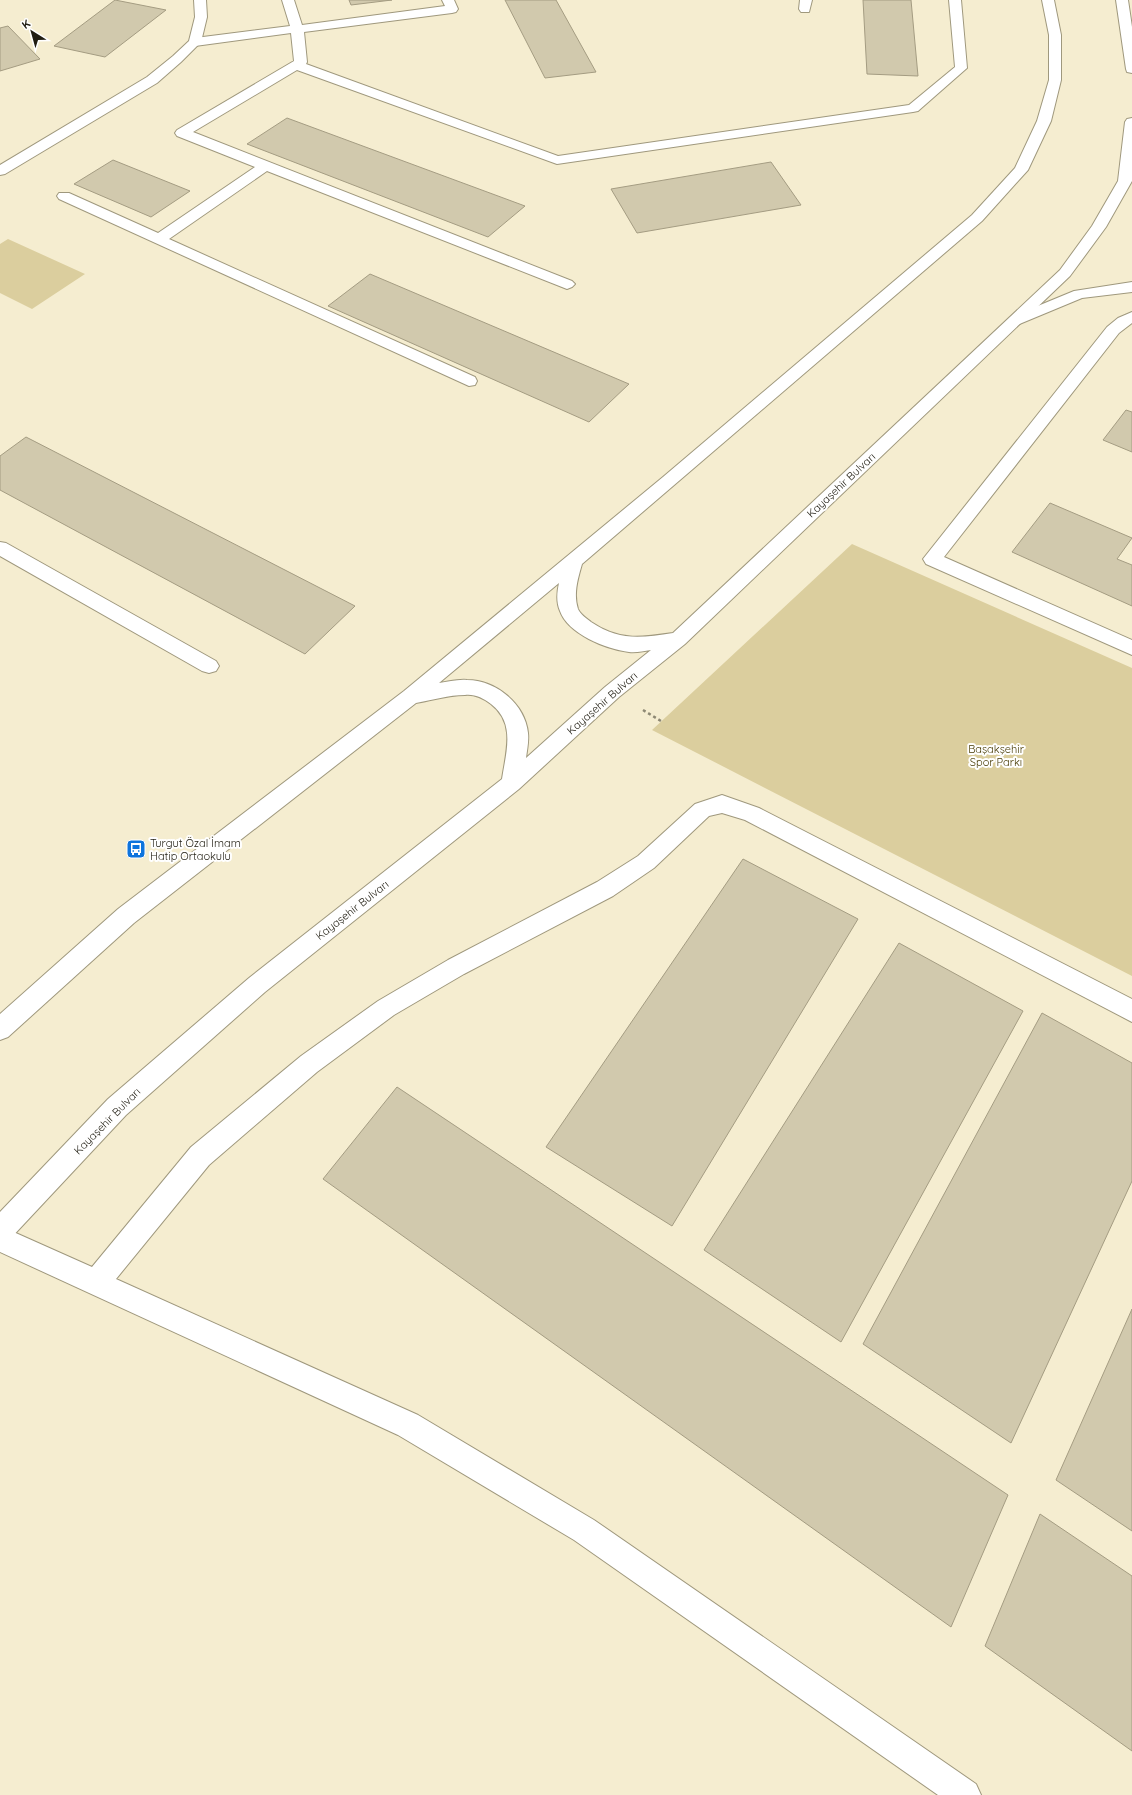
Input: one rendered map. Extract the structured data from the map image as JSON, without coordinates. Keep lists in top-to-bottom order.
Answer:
{
  "streets": {
    "main road": ["Kayaşehir Bulvarı"]
  },
  "parks": ["Başakşehir Spor Parkı"],
  "places": {
    "bus stop": ["Turgut Özal İmam Hatip Ortaokulu"]
  },
  "north": "top left"
}
